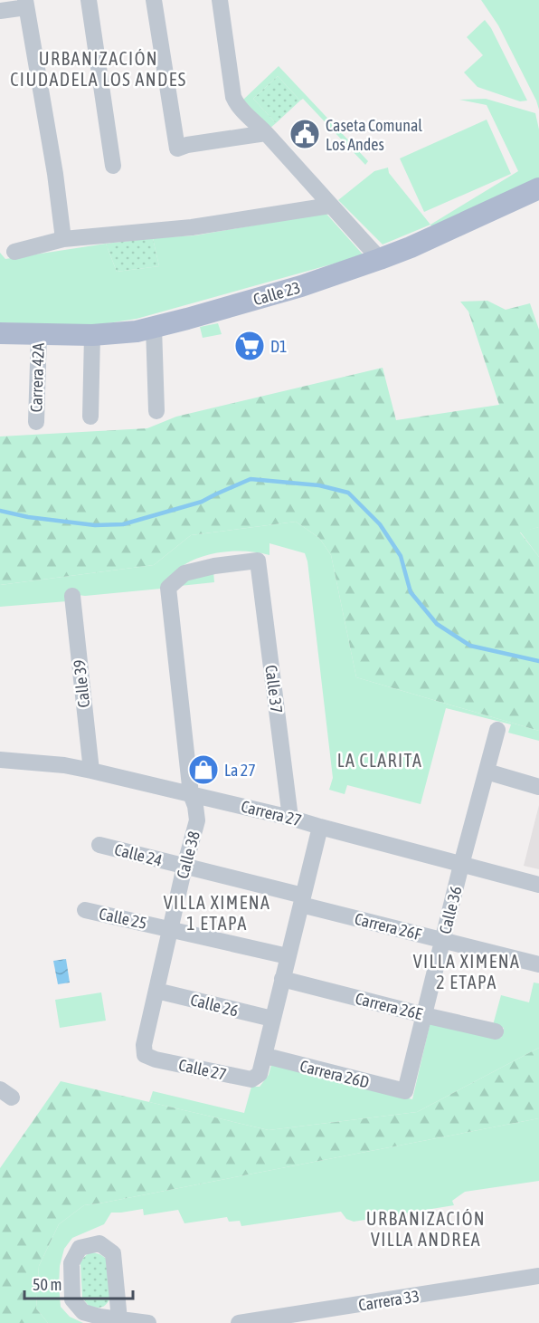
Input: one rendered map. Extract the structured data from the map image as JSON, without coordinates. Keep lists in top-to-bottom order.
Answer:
{
  "streets": {
    "main road": ["Calle 23"],
    "street": [
      "Carrera 42A",
      "Calle 39",
      "Calle 37",
      "Carrera 27",
      "Calle 24",
      "Calle 38",
      "Calle 36",
      "Calle 25",
      "Carrera 26F",
      "Calle 26",
      "Carrera 26E",
      "Calle 27",
      "Carrera 26D",
      "Carrera 33"
    ]
  },
  "crossings": [
    ["Calle 23", "Carrera 42A"],
    ["Calle 39", "Carrera 27"],
    ["Calle 37", "Carrera 27"],
    ["Calle 37", "Calle 38"],
    ["Carrera 27", "Calle 38"],
    ["Carrera 27", "Calle 36"],
    ["Calle 24", "Calle 38"],
    ["Calle 24", "Carrera 26F"],
    ["Calle 38", "Calle 25"],
    ["Calle 38", "Calle 26"],
    ["Calle 38", "Calle 27"],
    ["Calle 36", "Carrera 26F"],
    ["Calle 36", "Carrera 26E"],
    ["Calle 36", "Carrera 26D"],
    ["Calle 27", "Carrera 26D"]
  ],
  "districts": [
    "URBANIZACIÓN CIUDADELA LOS ANDES",
    "LA CLARITA",
    "VILLA XIMENA 1 ETAPA",
    "VILLA XIMENA 2 ETAPA",
    "URBANIZACIÓN VILLA ANDREA"
  ],
  "places": {
    "public building": ["Caseta Comunal Los Andes"],
    "supermarket": ["D1"],
    "shop": ["La 27"]
  },
  "scale_bar": "50 m"
}
